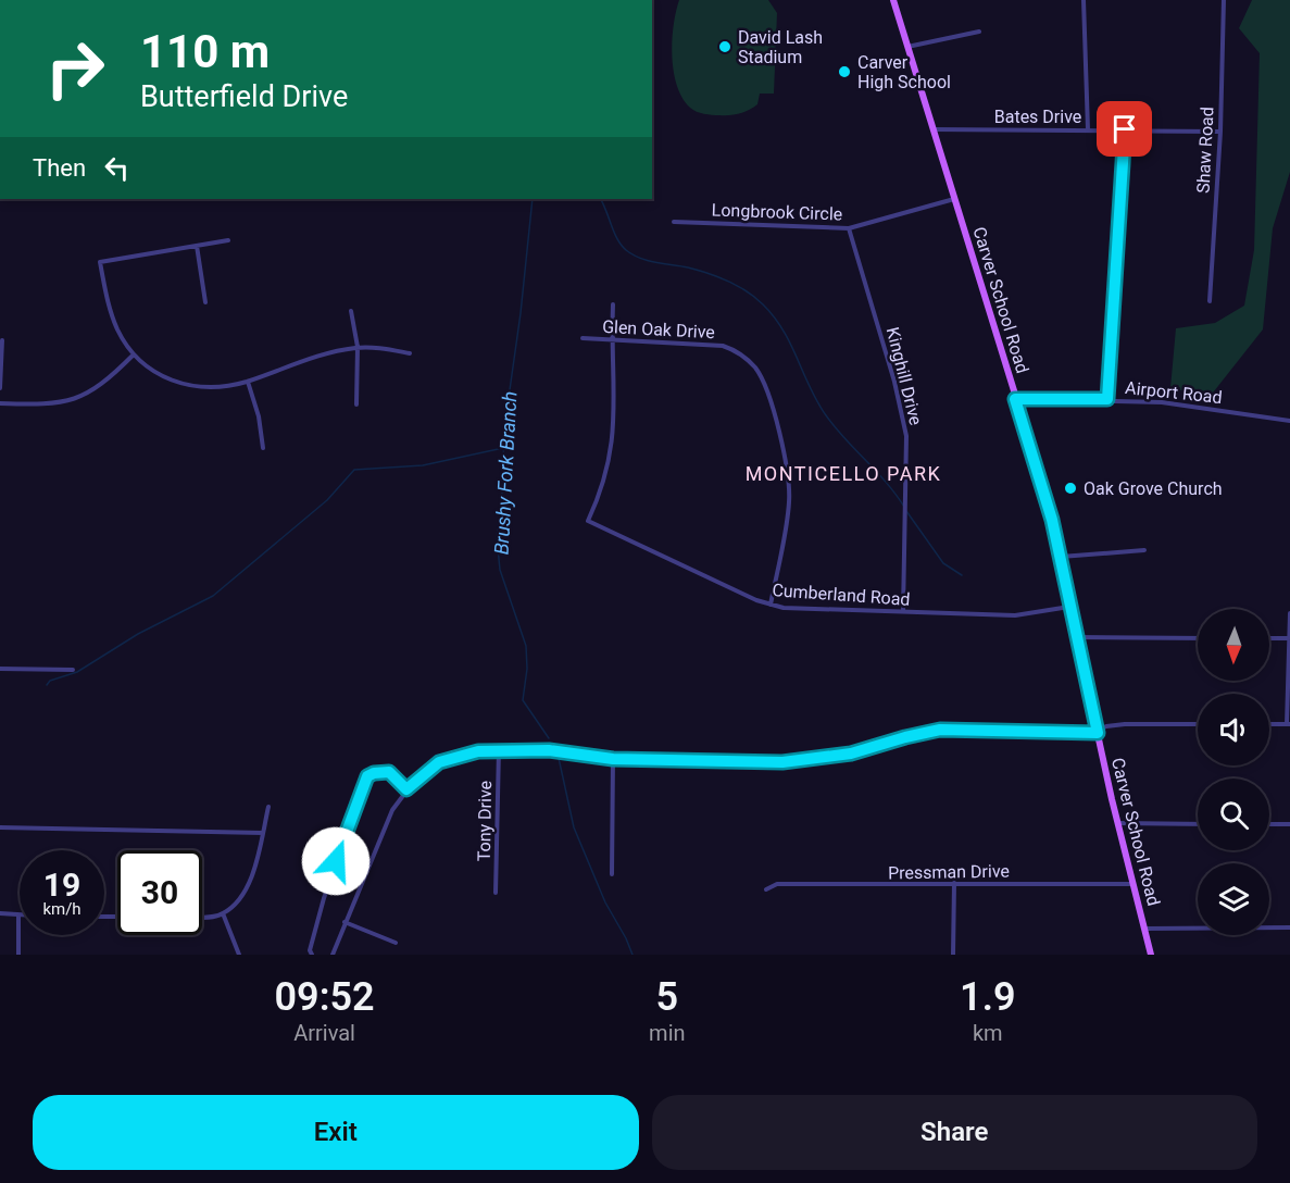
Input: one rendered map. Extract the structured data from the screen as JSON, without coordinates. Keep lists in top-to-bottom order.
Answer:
{
  "streets": {
    "main road": ["Carver School Road"],
    "street": [
      "Bates Drive",
      "Shaw Road",
      "Longbrook Circle",
      "Glen Oak Drive",
      "Kinghill Drive",
      "Airport Road",
      "Cumberland Road",
      "Tony Drive",
      "Pressman Drive"
    ]
  },
  "crossings": [
    ["Bates Drive", "Shaw Road"],
    ["Bates Drive", "Carver School Road"],
    ["Longbrook Circle", "Carver School Road"],
    ["Longbrook Circle", "Kinghill Drive"],
    ["Carver School Road", "Airport Road"],
    ["Carver School Road", "Cumberland Road"],
    ["Carver School Road", "Pressman Drive"],
    ["Glen Oak Drive", "Cumberland Road"],
    ["Kinghill Drive", "Cumberland Road"]
  ],
  "districts": ["MONTICELLO PARK"],
  "water": ["Brushy Fork Branch"],
  "places": ["David Lash Stadium", "Carver High School", "Oak Grove Church"],
  "north": "bottom",
  "page": {
    "turn": ["110 m", "Butterfield Drive"],
    "then": "Then",
    "speed": "19 km/h",
    "limit": "30",
    "eta": [
      "09:52",
      "Arrival",
      "5",
      "min",
      "1.9",
      "km"
    ],
    "buttons": ["Exit", "Share"]
  }
}
